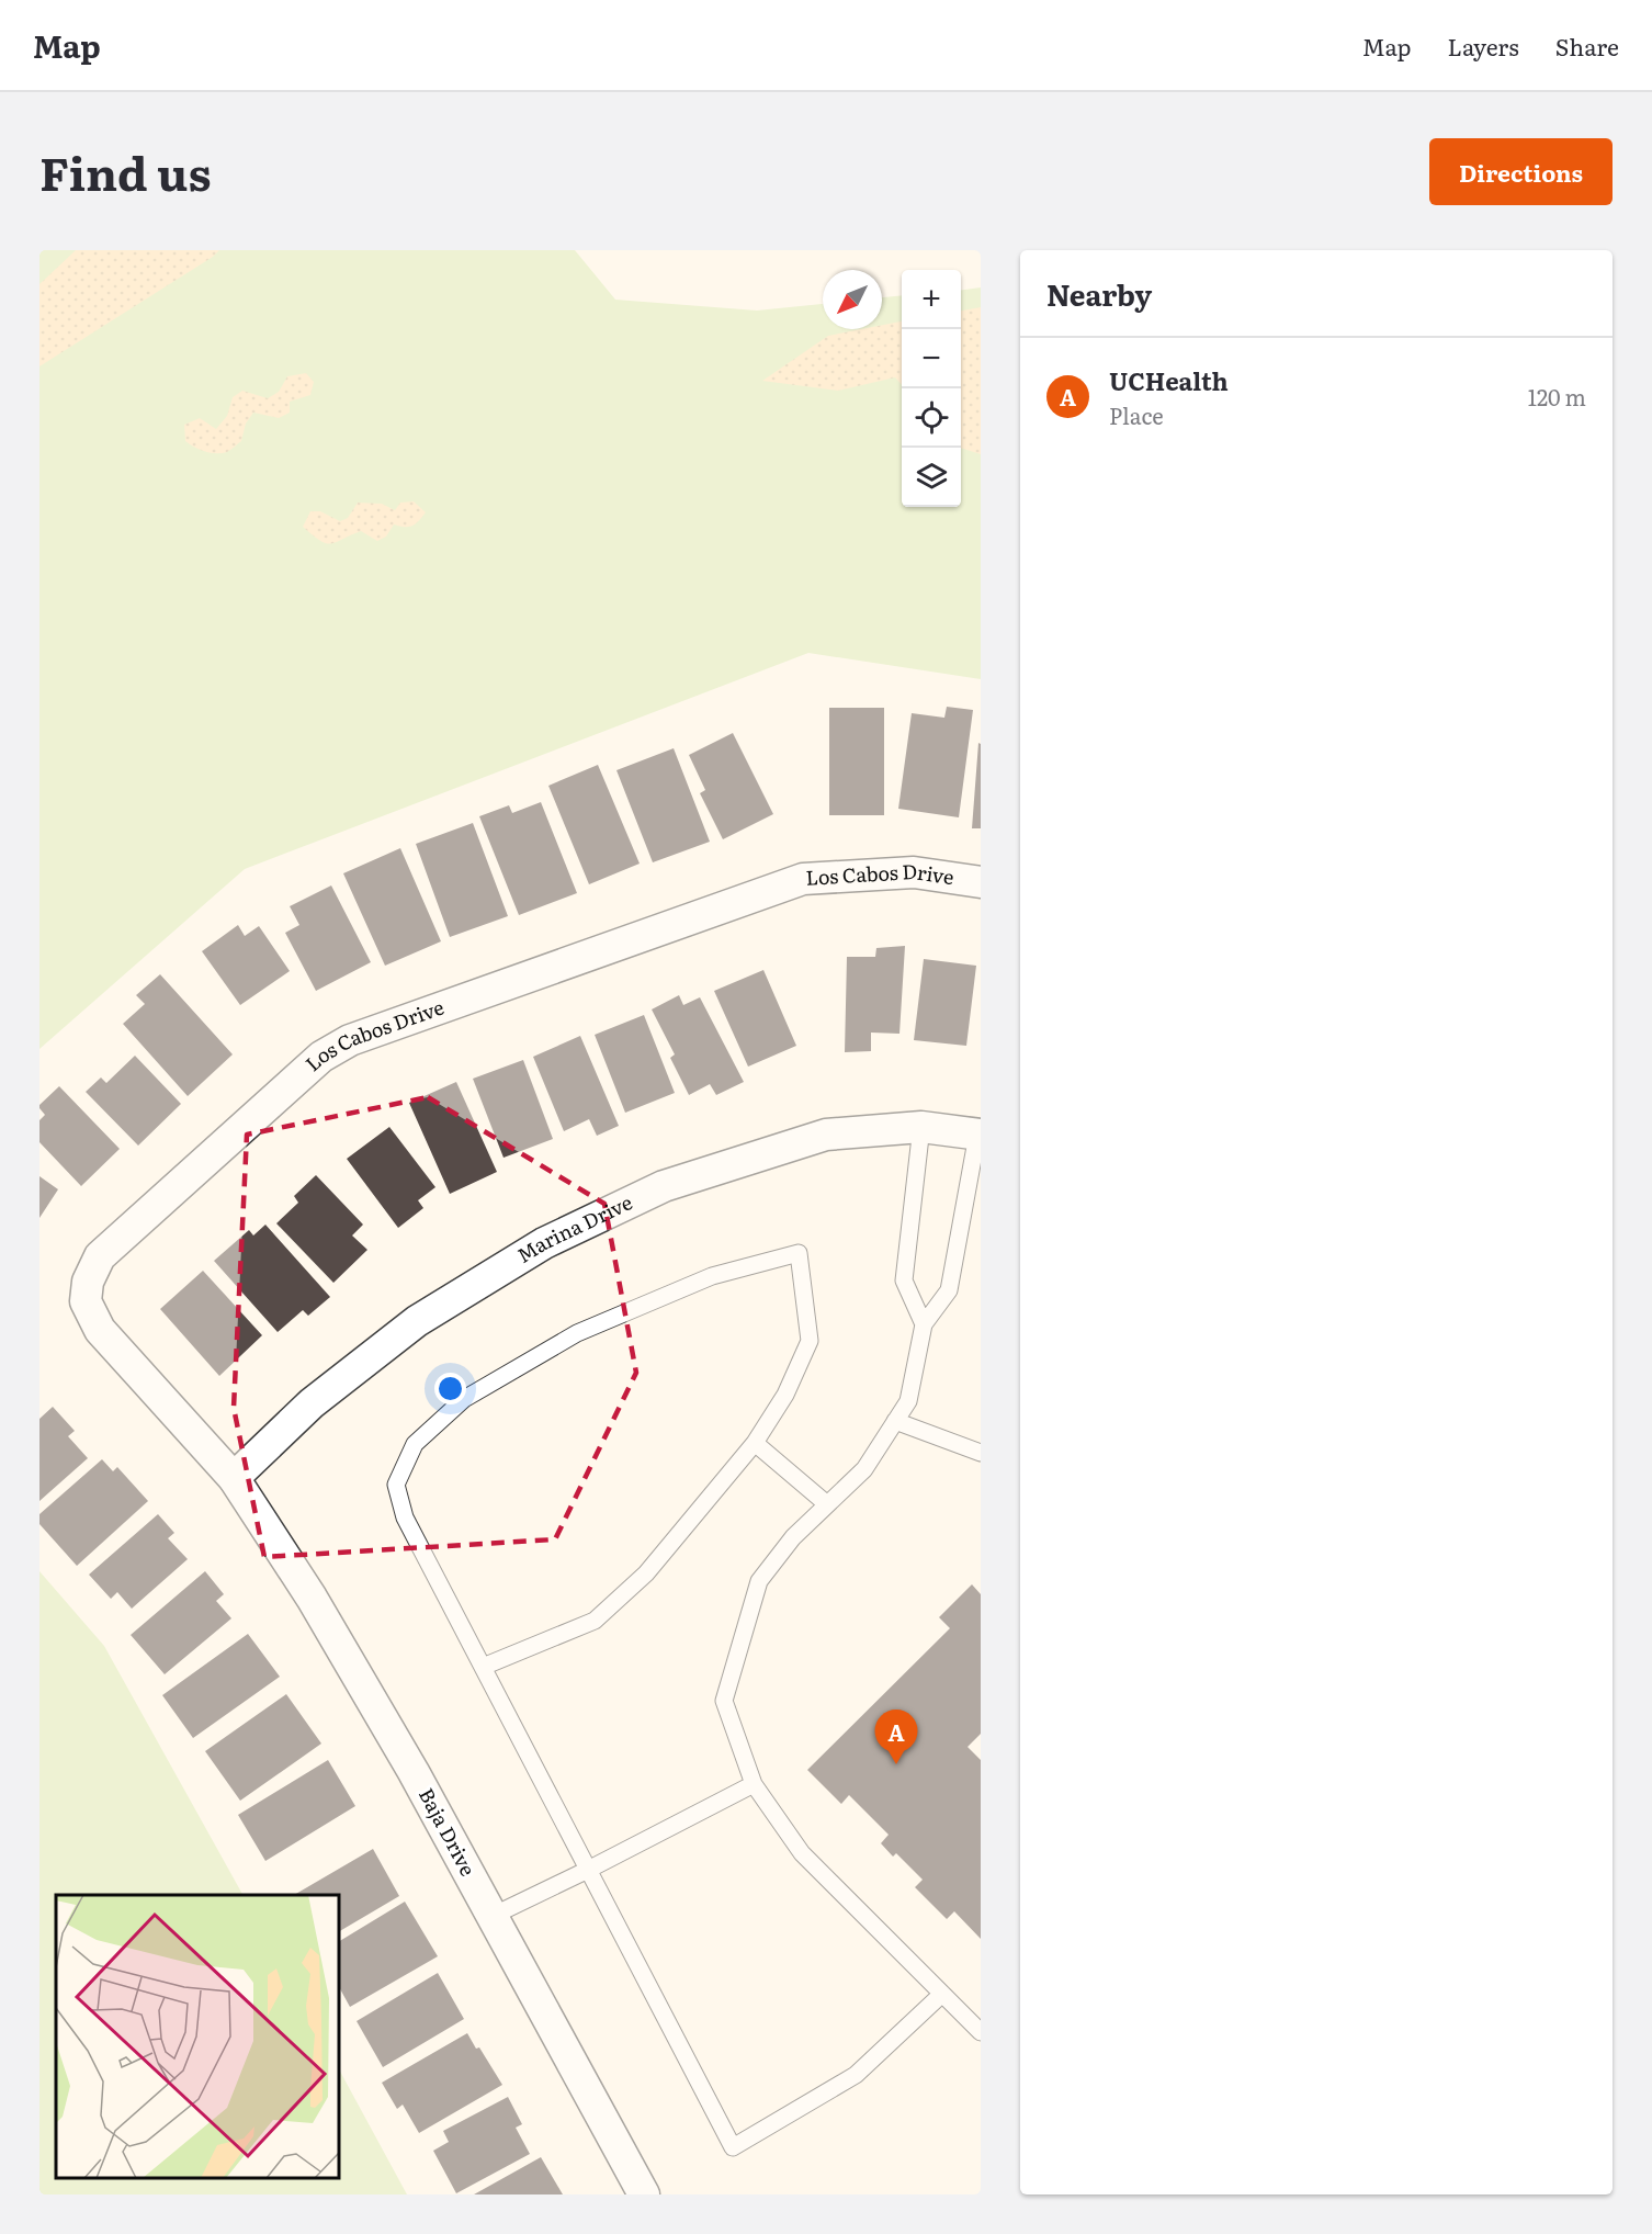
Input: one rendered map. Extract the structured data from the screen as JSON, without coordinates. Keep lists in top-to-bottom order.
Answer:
{
  "streets": {
    "street": ["Los Cabos Drive", "Marina Drive", "Baja Drive"]
  },
  "crossings": [
    ["Los Cabos Drive", "Marina Drive"],
    ["Los Cabos Drive", "Baja Drive"],
    ["Marina Drive", "Baja Drive"]
  ],
  "north": "bottom left",
  "page": {
    "header": "Map",
    "nav": ["Map", "Layers", "Share"],
    "title": "Find us",
    "buttons": "Directions",
    "heading": "Nearby",
    "map_buttons": ["+", "−"],
    "list": [
      {
        "mark": "A",
        "name": "UCHealth",
        "note": "Place",
        "value": "120 m"
      }
    ],
    "pins": "A"
  }
}
